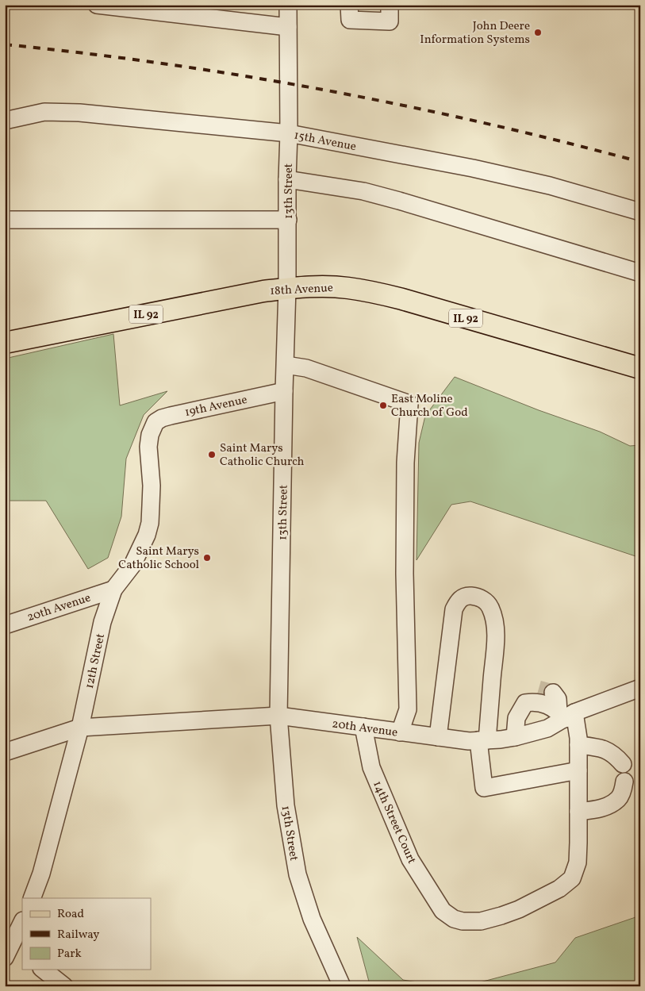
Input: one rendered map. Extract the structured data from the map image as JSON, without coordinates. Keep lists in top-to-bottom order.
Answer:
{
  "streets": {
    "main road": ["18th Avenue", "IL 92"],
    "street": [
      "15th Avenue",
      "13th Street",
      "19th Avenue",
      "20th Avenue",
      "12th Street",
      "14th Street Court"
    ]
  },
  "crossings": [
    ["15th Avenue", "13th Street"],
    ["13th Street", "18th Avenue"],
    ["13th Street", "19th Avenue"],
    ["13th Street", "20th Avenue"],
    ["19th Avenue", "12th Street"],
    ["20th Avenue", "12th Street"],
    ["20th Avenue", "14th Street Court"]
  ],
  "places": [
    "John Deere Information Systems",
    "East Moline Church of God",
    "Saint Marys Catholic Church",
    "Saint Marys Catholic School"
  ],
  "legend": ["Road", "Railway", "Park"]
}
